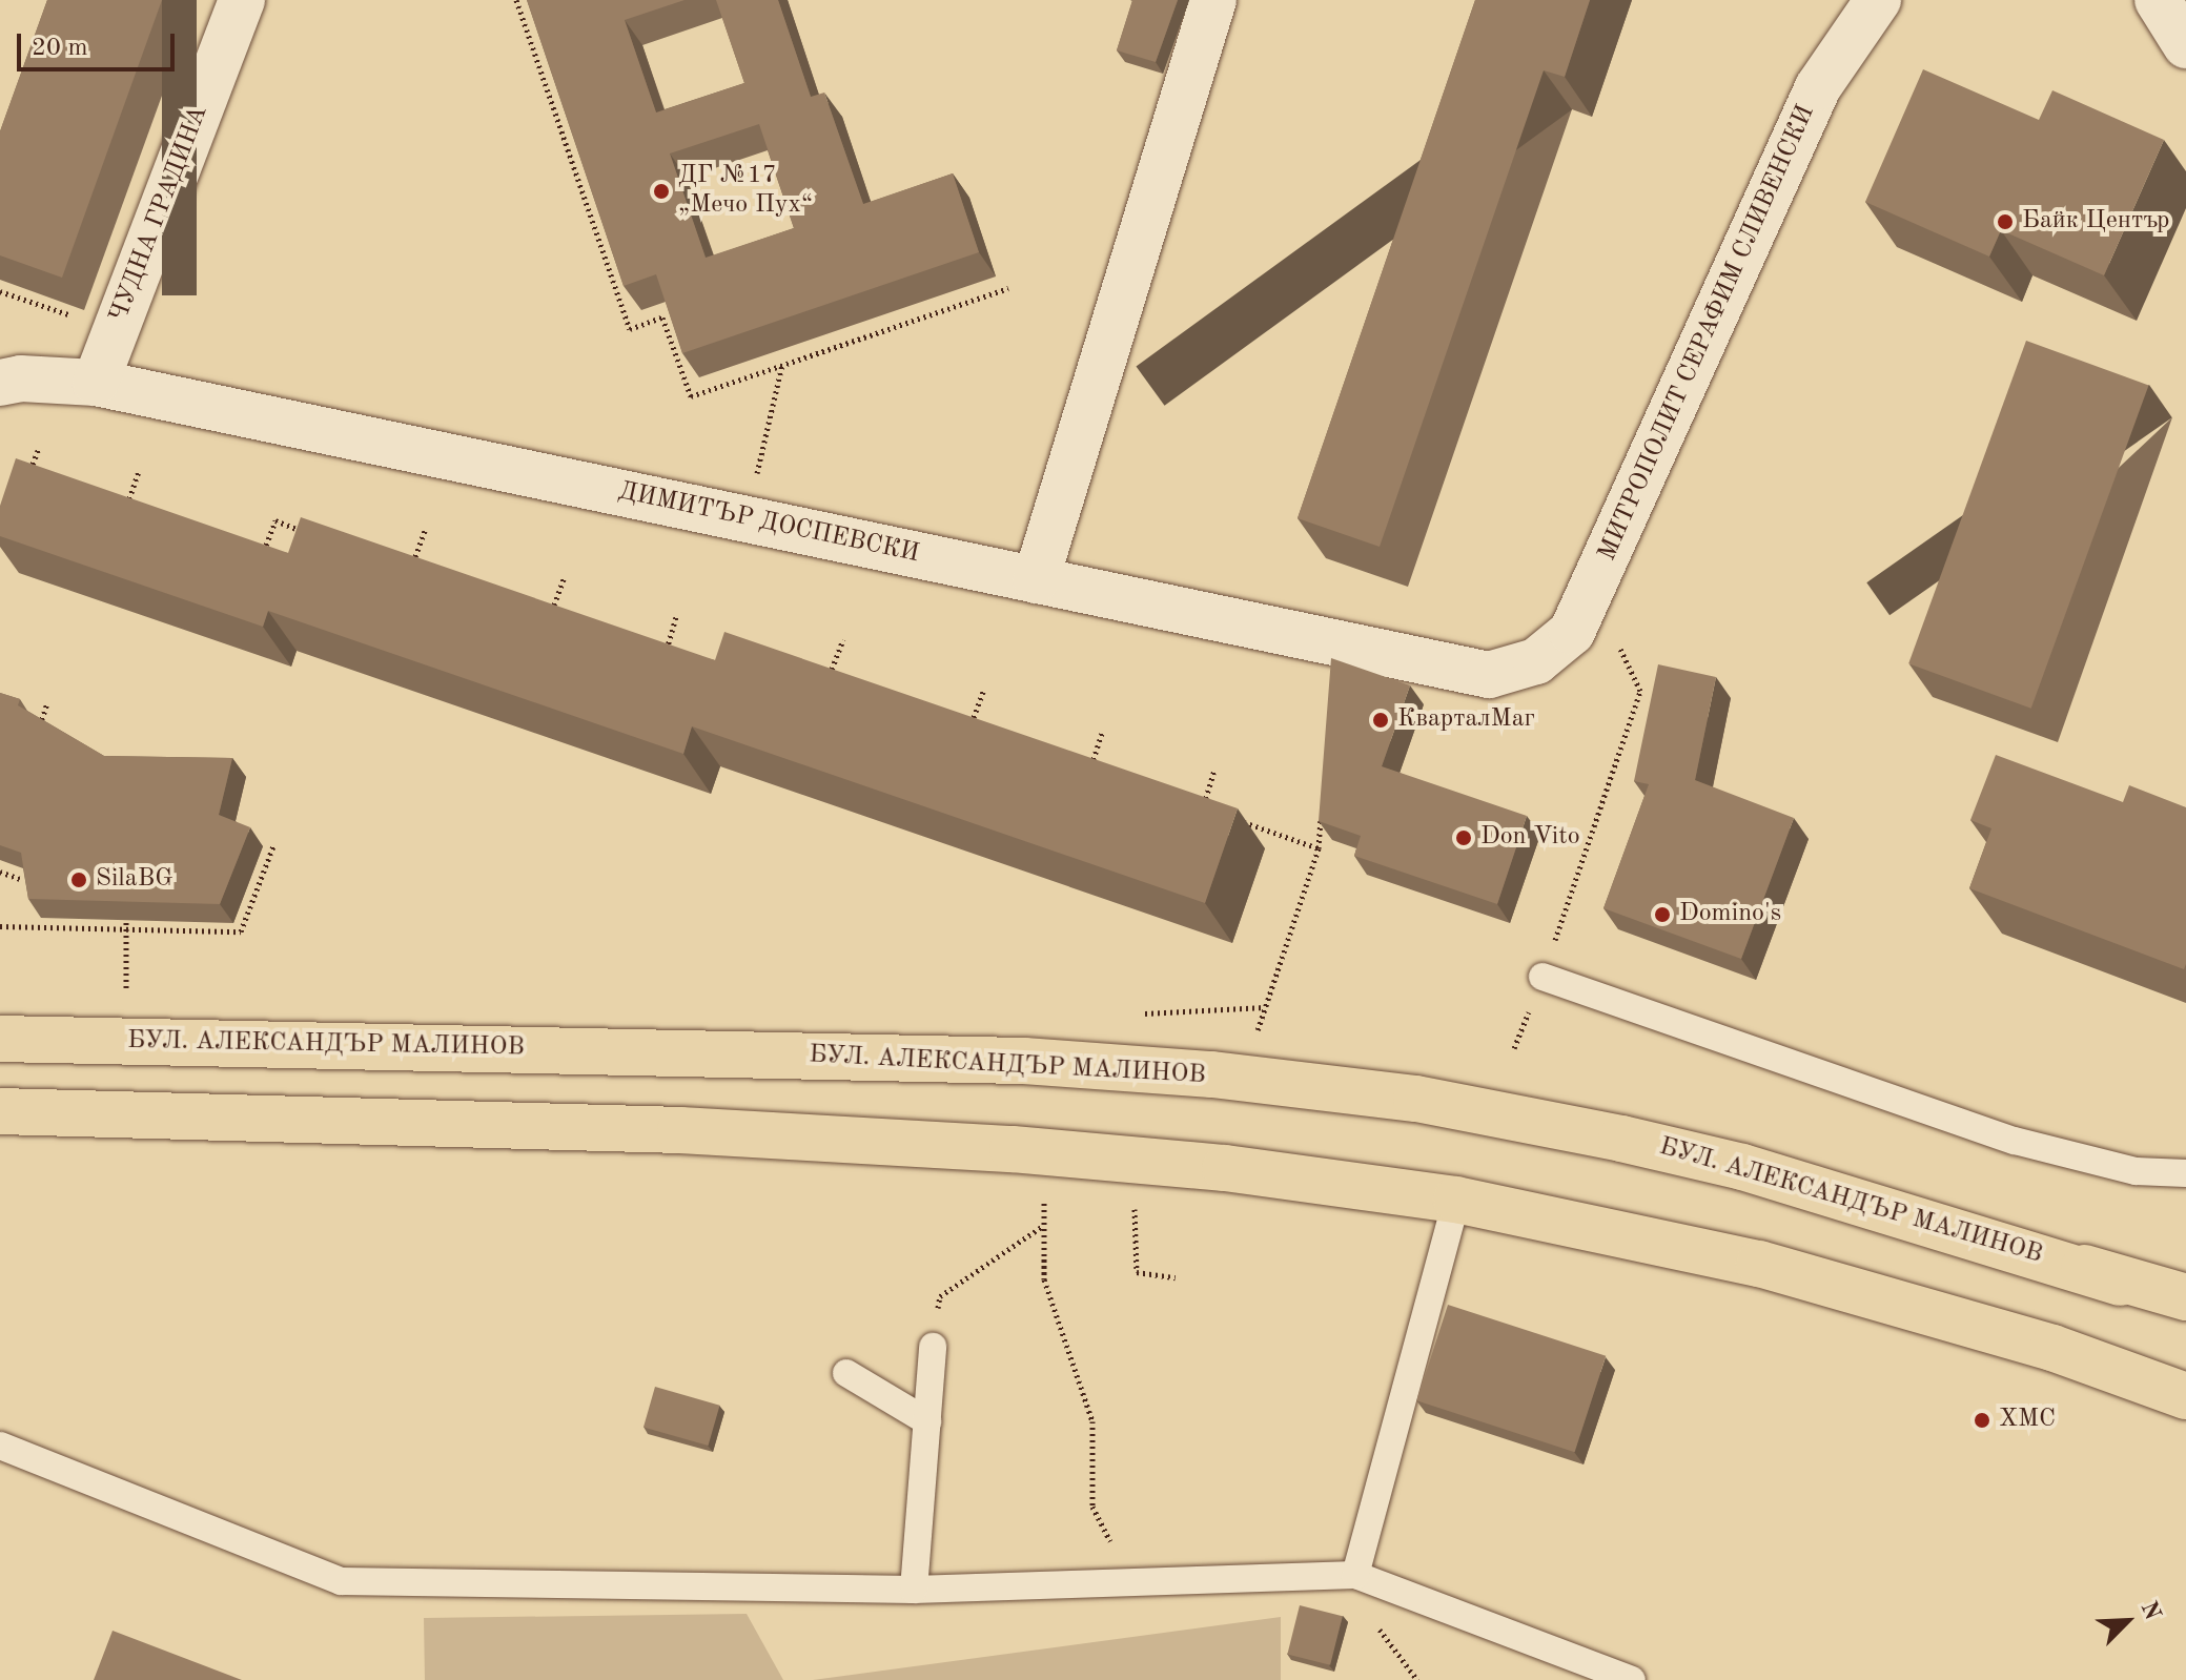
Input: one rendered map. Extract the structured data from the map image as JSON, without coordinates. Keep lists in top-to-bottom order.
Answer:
{
  "streets": {
    "main road": ["БУЛ. АЛЕКСАНДЪР МАЛИНОВ"],
    "street": ["ЧУДНА ГРАДИНА", "МИТРОПОЛИТ СЕРАФИМ СЛИВЕНСКИ", "ДИМИТЪР ДОСПЕВСКИ"]
  },
  "crossings": [
    ["ЧУДНА ГРАДИНА", "ДИМИТЪР ДОСПЕВСКИ"],
    ["МИТРОПОЛИТ СЕРАФИМ СЛИВЕНСКИ", "ДИМИТЪР ДОСПЕВСКИ"]
  ],
  "places": [
    "ДГ №17 „Мечо Пух“",
    "Байк Център",
    "КварталМаг",
    "Don Vito",
    "SilaBG",
    "Domino's",
    "ХМС"
  ],
  "scale_bar": "20 m",
  "north": "top right"
}
